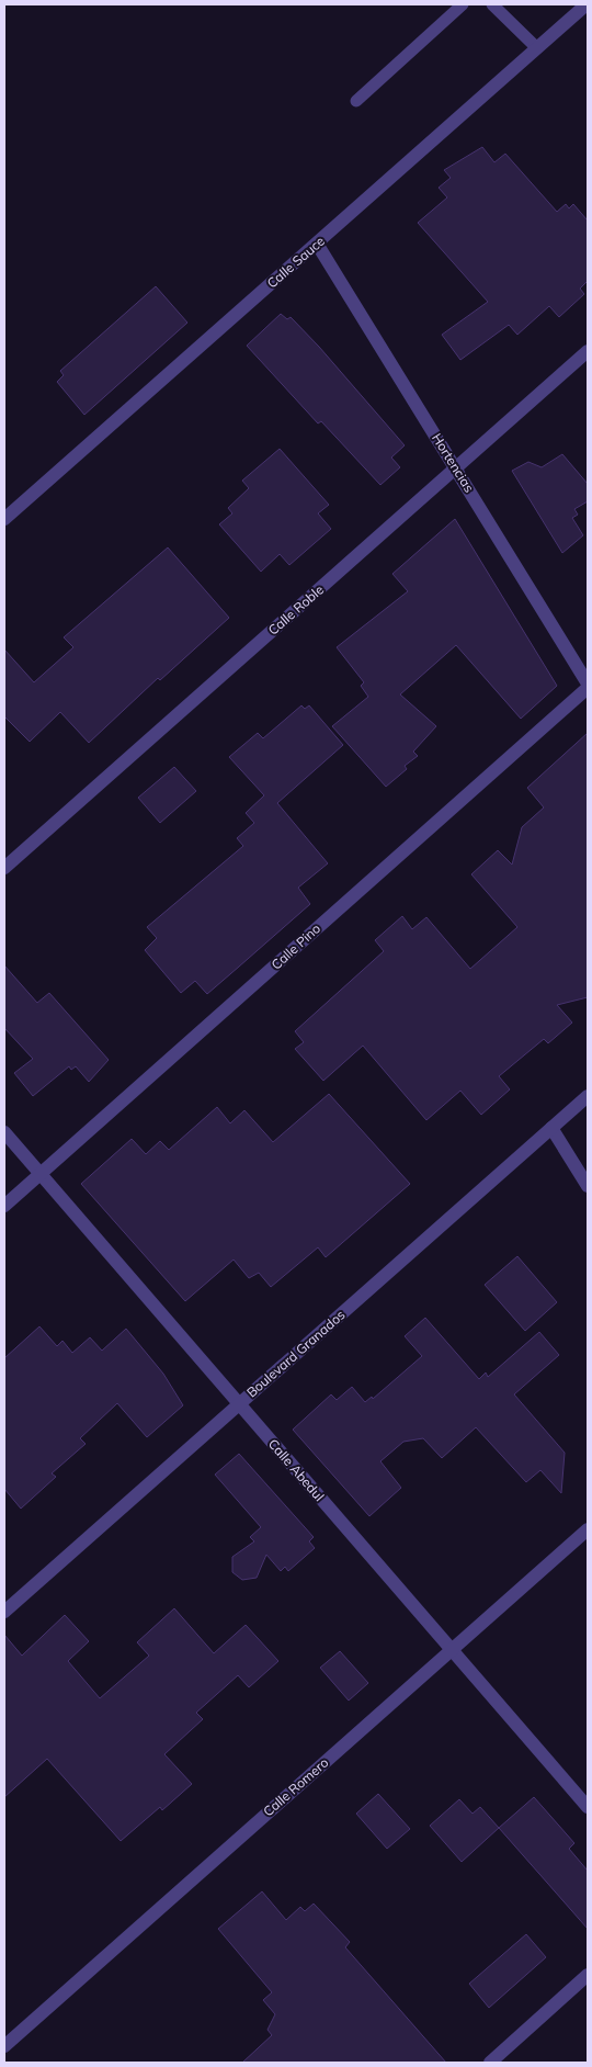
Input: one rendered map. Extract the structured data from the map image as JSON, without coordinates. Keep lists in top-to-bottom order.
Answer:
{
  "streets": {
    "street": [
      "Calle Sauce",
      "Hortencias",
      "Calle Roble",
      "Calle Pino",
      "Boulevard Granados",
      "Calle Abedul",
      "Calle Romero"
    ]
  },
  "crossings": [
    ["Calle Sauce", "Hortencias"],
    ["Hortencias", "Calle Roble"],
    ["Calle Pino", "Calle Abedul"],
    ["Boulevard Granados", "Calle Abedul"],
    ["Calle Abedul", "Calle Romero"]
  ]
}
